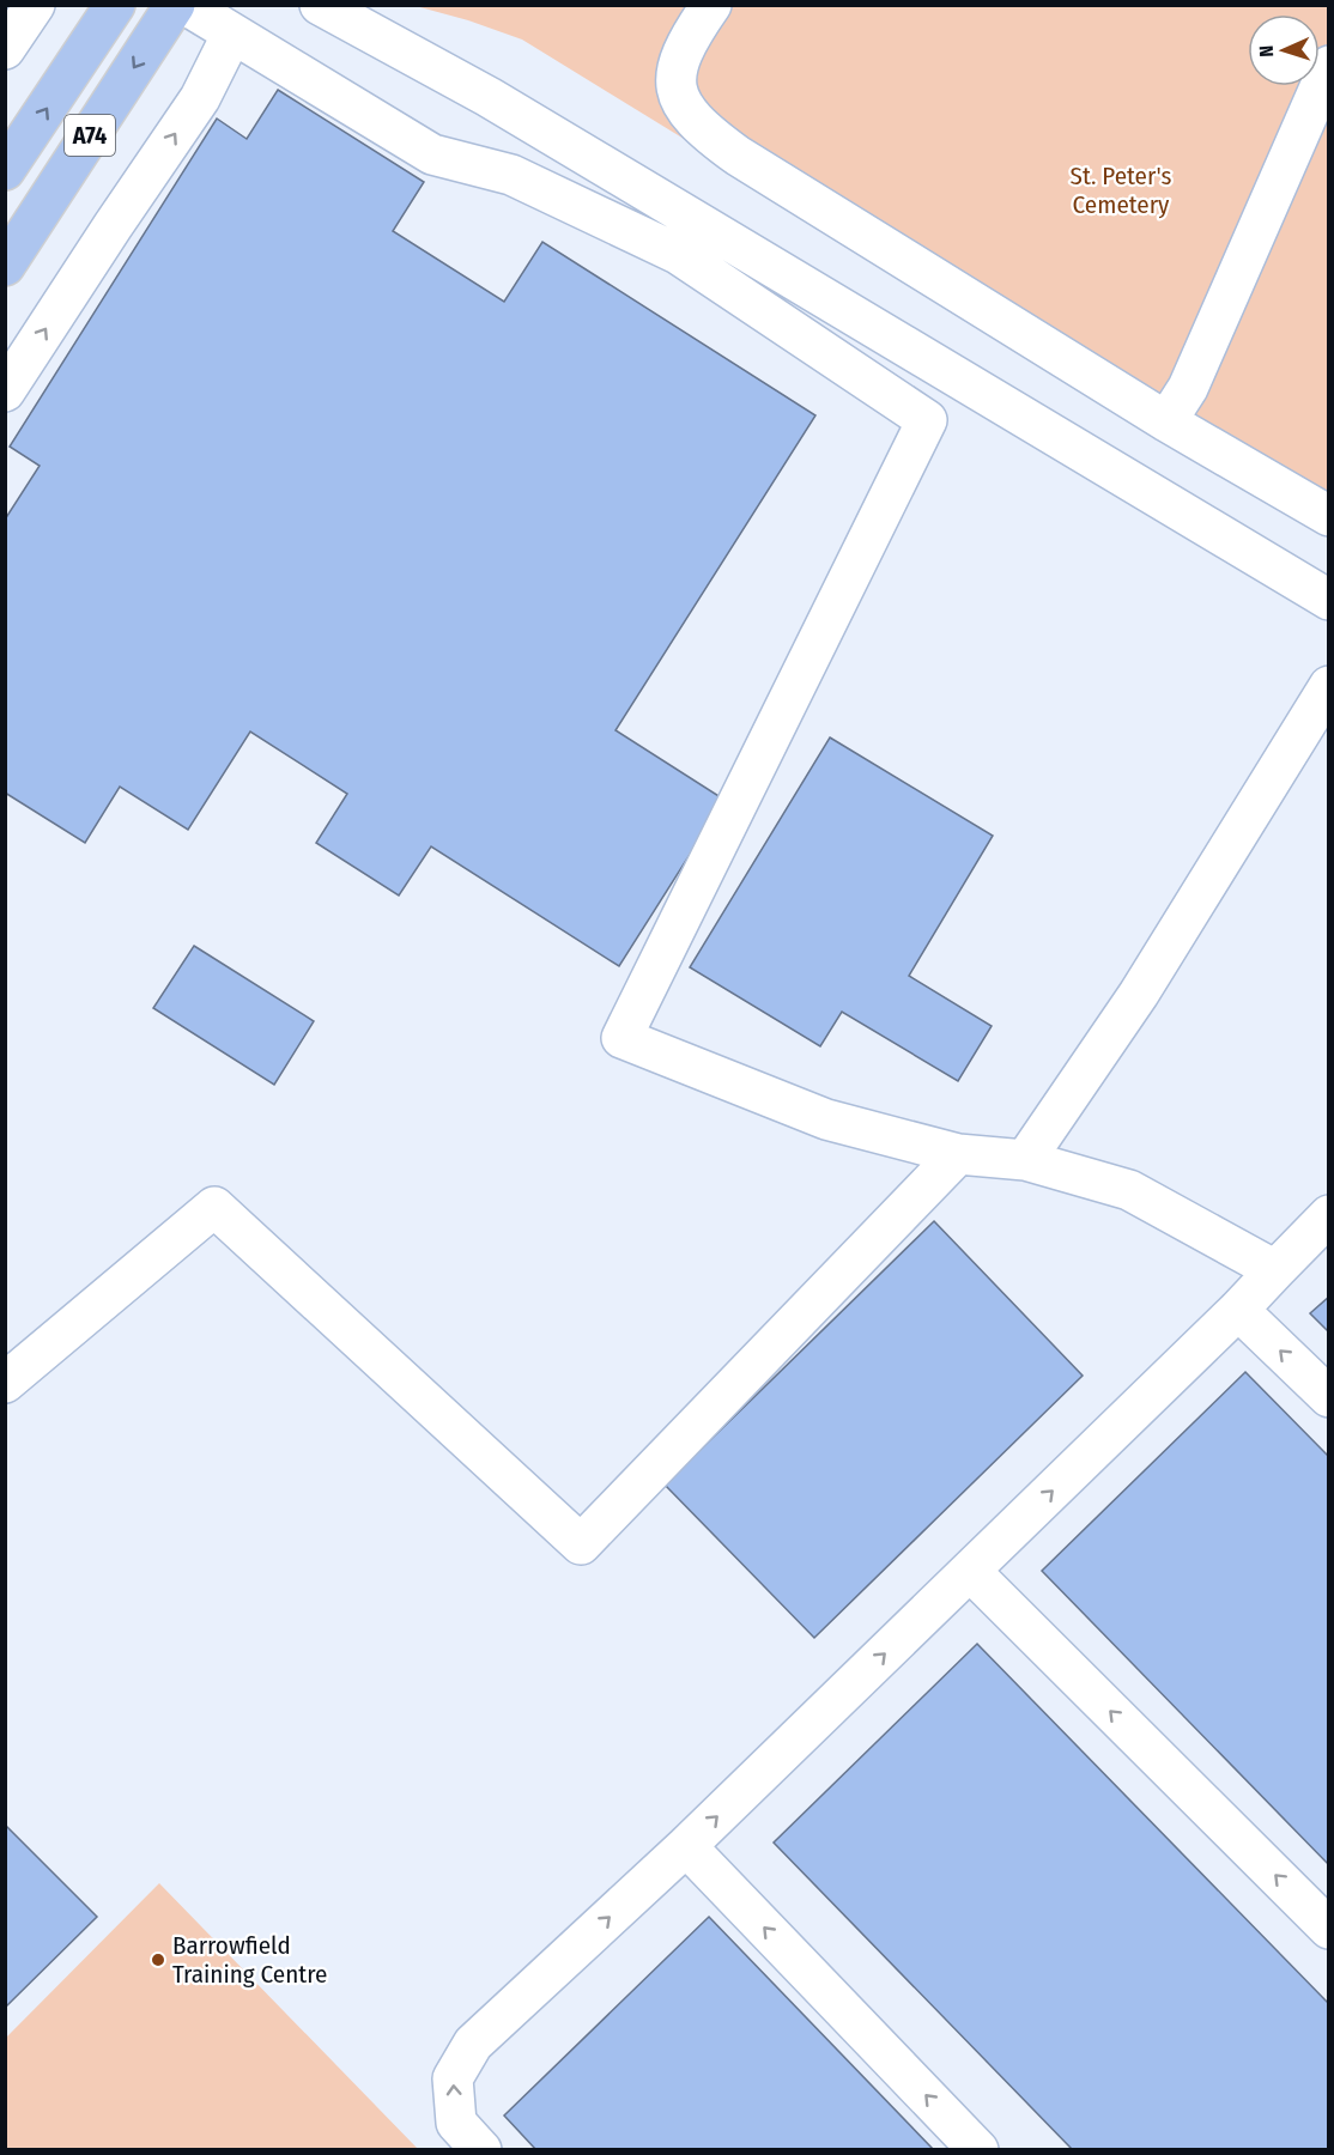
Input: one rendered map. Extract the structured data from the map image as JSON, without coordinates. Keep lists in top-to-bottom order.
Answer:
{
  "streets": {
    "main road": ["A74"]
  },
  "parks": ["St. Peter's Cemetery"],
  "places": ["Barrowfield Training Centre"],
  "north": "left"
}
